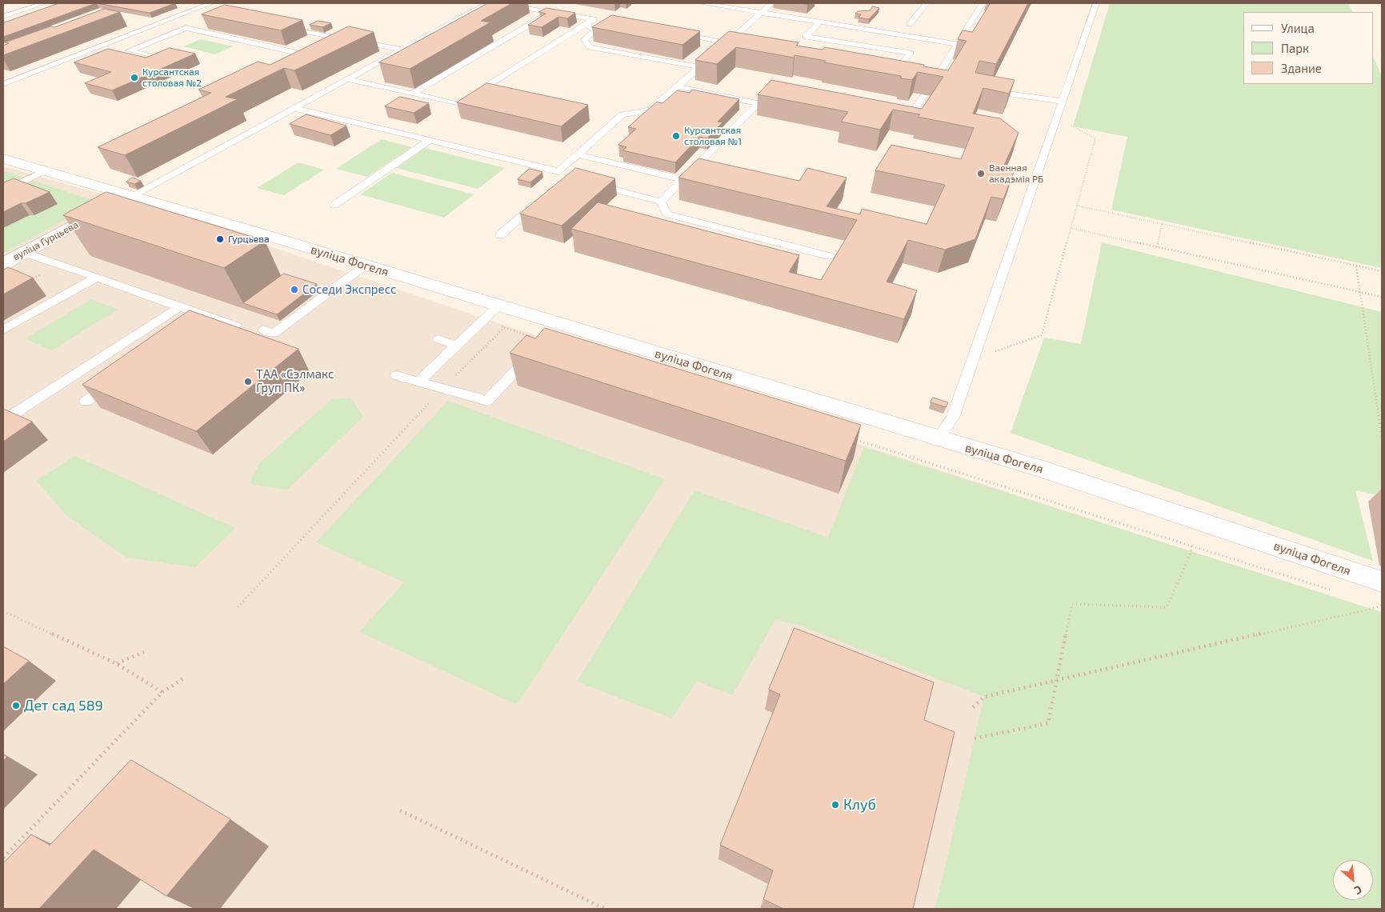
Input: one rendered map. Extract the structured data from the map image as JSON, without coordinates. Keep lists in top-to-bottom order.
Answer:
{
  "streets": {
    "street": ["вуліца Гурцьева", "вуліца Фогеля"]
  },
  "crossings": [
    ["вуліца Гурцьева", "вуліца Фогеля"]
  ],
  "places": [
    "Курсантская столовая №2",
    "Курсантская столовая №1",
    "Ваенная акадэмія РБ",
    "Гурцьева",
    "Соседи Экспресс",
    "ТАА «Сэлмакс Груп ПК»",
    "Дет сад 589",
    "Клуб"
  ],
  "legend": ["Улица", "Парк", "Здание"],
  "north": "bottom right"
}
